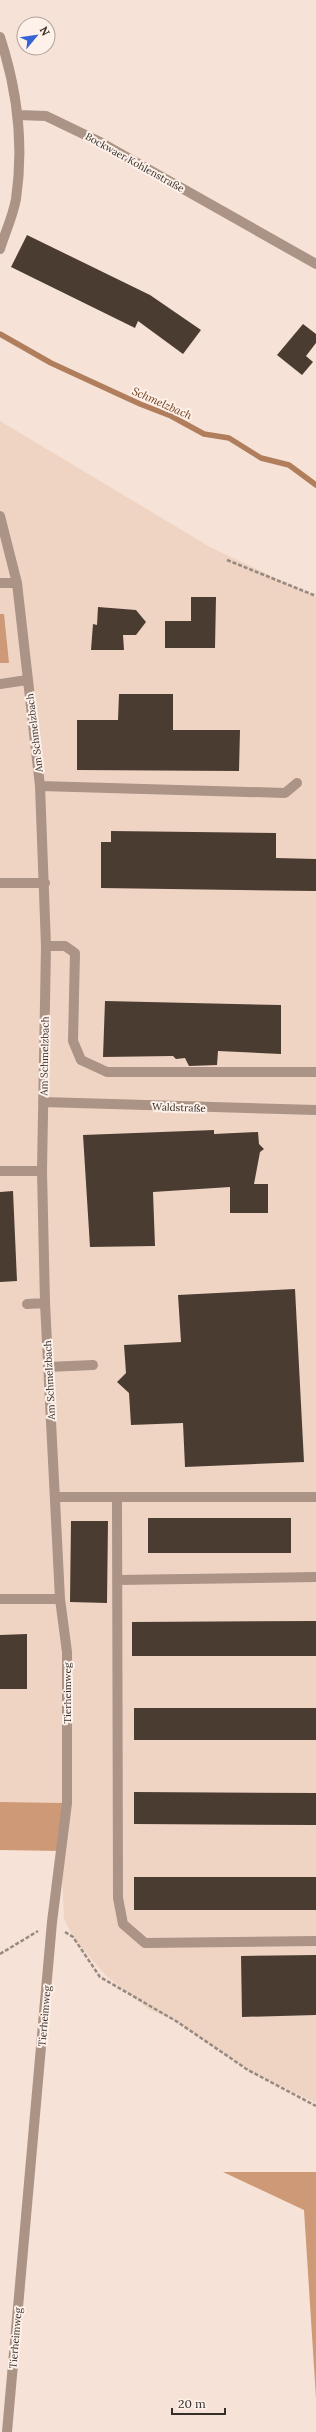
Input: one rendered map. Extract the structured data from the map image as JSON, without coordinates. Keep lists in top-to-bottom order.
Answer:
{
  "streets": {
    "street": [
      "Bockwaer Kohlenstraße",
      "Am Schmelzbach",
      "Waldstraße",
      "Tierheimweg"
    ]
  },
  "crossings": [
    ["Am Schmelzbach", "Waldstraße"],
    ["Am Schmelzbach", "Tierheimweg"]
  ],
  "water": ["Schmelzbach"],
  "scale_bar": "20 m",
  "north": "top right"
}
